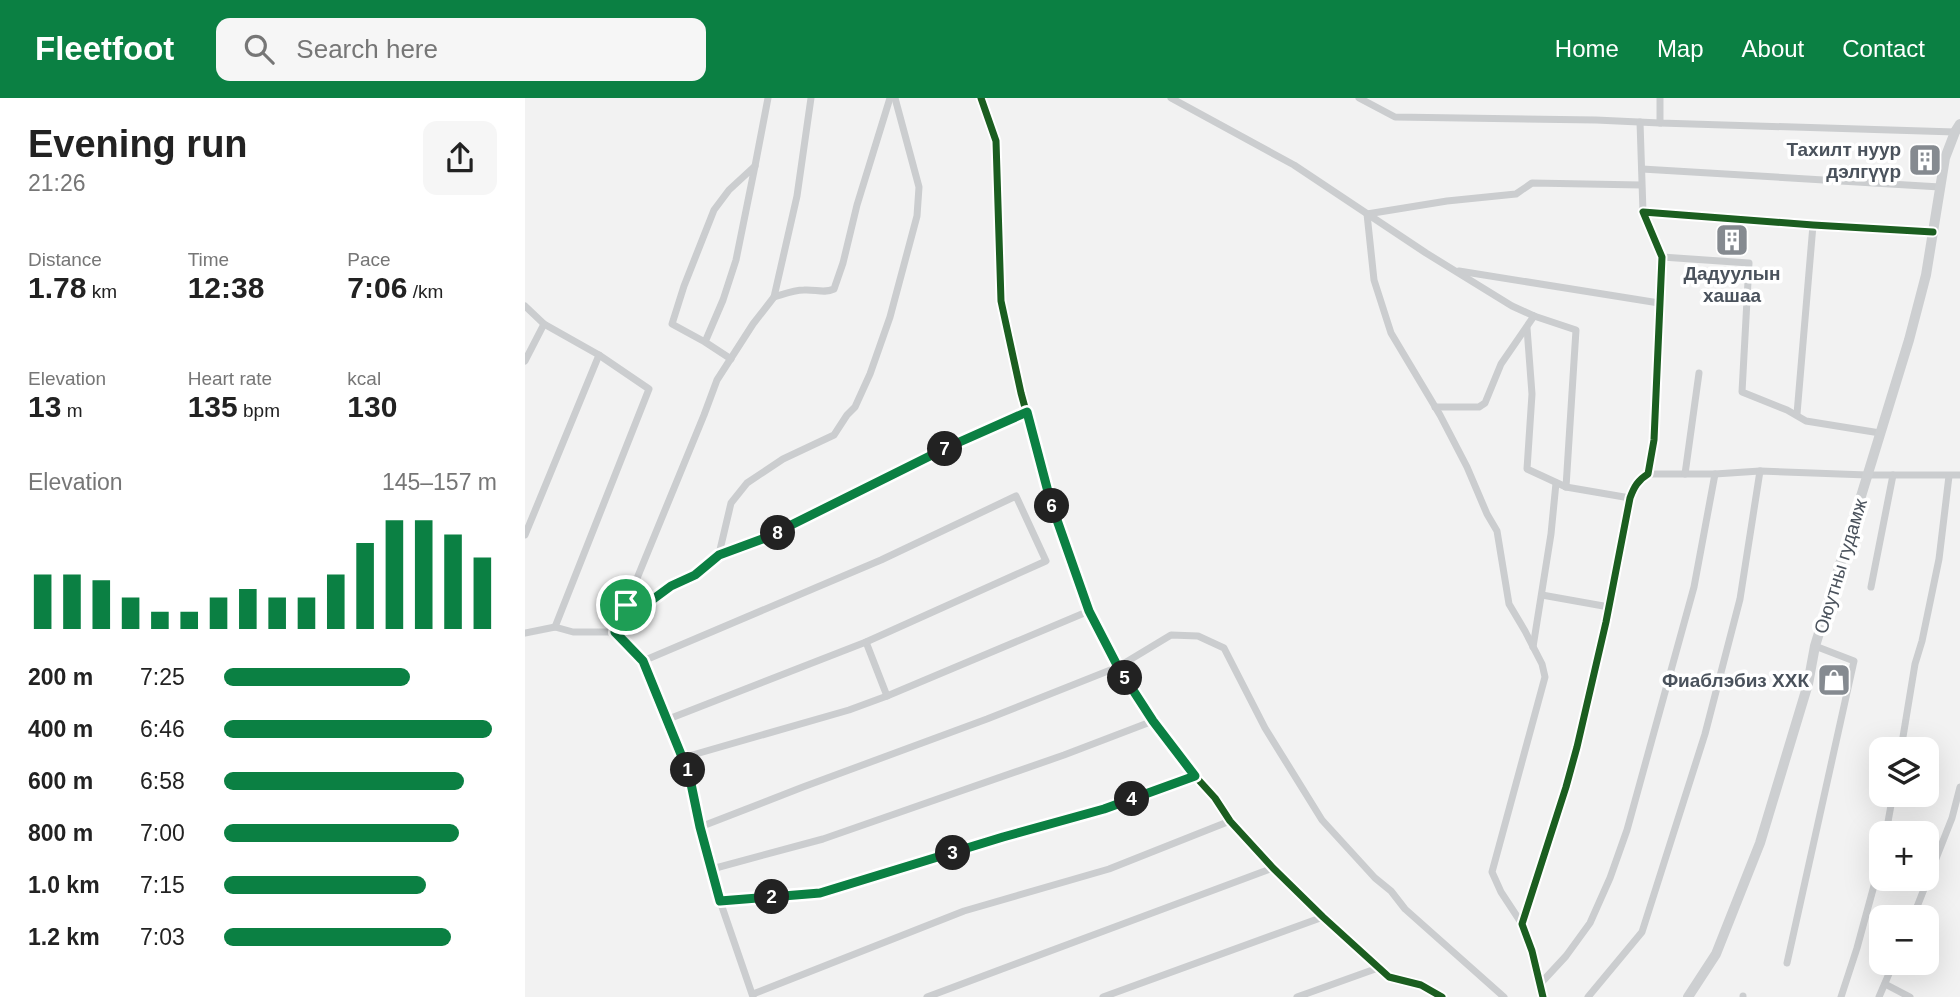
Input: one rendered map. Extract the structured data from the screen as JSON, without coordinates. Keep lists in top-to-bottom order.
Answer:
{
  "streets": {
    "street": ["Оюутны гудамж"]
  },
  "places": {
    "building": ["Тахилт нуур дэлгүүр", "Дадуулын хашаа"],
    "shop": ["Фиаблэбиз ХХК"]
  },
  "page": {
    "header": "Fleetfoot",
    "search": "Search here",
    "nav": [
      "Home",
      "Map",
      "About",
      "Contact"
    ],
    "heading": ["Evening run", "21:26"],
    "stats": [
      ["Distance", "1.78 km"],
      ["Time", "12:38"],
      ["Pace", "7:06 /km"],
      ["Elevation", "13 m"],
      ["Heart rate", "135 bpm"],
      ["kcal", "130"]
    ],
    "pins": [
      "7",
      "6",
      "8",
      "5",
      "1",
      "4",
      "3",
      "2"
    ],
    "chart": ["Elevation", "145–157 m"],
    "list": [
      {
        "name": "200 m",
        "note": "7:25"
      },
      {
        "name": "400 m",
        "note": "6:46"
      },
      {
        "name": "600 m",
        "note": "6:58"
      },
      {
        "name": "800 m",
        "note": "7:00"
      },
      {
        "name": "1.0 km",
        "note": "7:15"
      },
      {
        "name": "1.2 km",
        "note": "7:03"
      }
    ],
    "map_buttons": ["+", "−"]
  }
}
